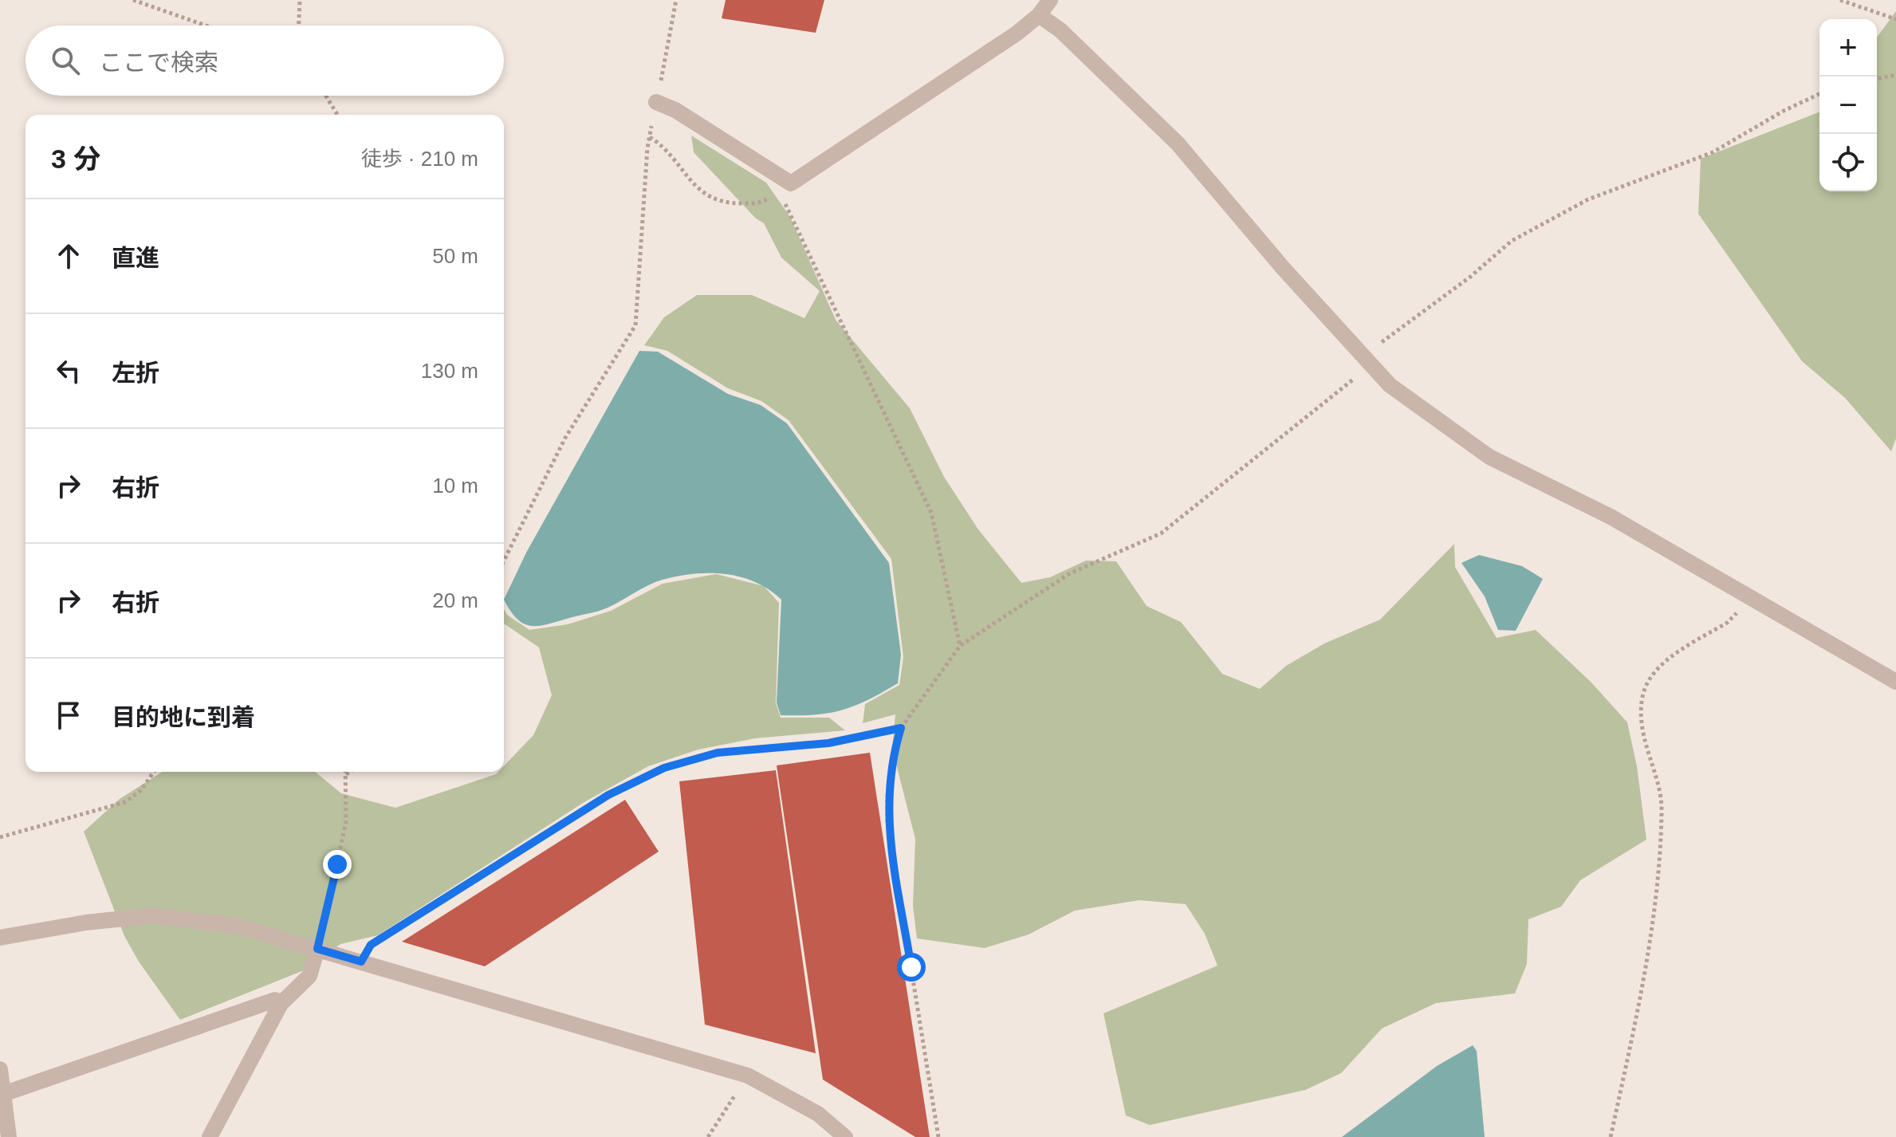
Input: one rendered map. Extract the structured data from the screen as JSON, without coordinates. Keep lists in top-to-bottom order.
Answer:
{
  "page": {
    "map_buttons": ["+", "−"],
    "search": "ここで検索",
    "heading": ["3 分", "徒歩 · 210 m"],
    "list": [
      ["直進", "50 m"],
      ["左折", "130 m"],
      ["右折", "10 m"],
      ["右折", "20 m"],
      "目的地に到着"
    ]
  }
}
